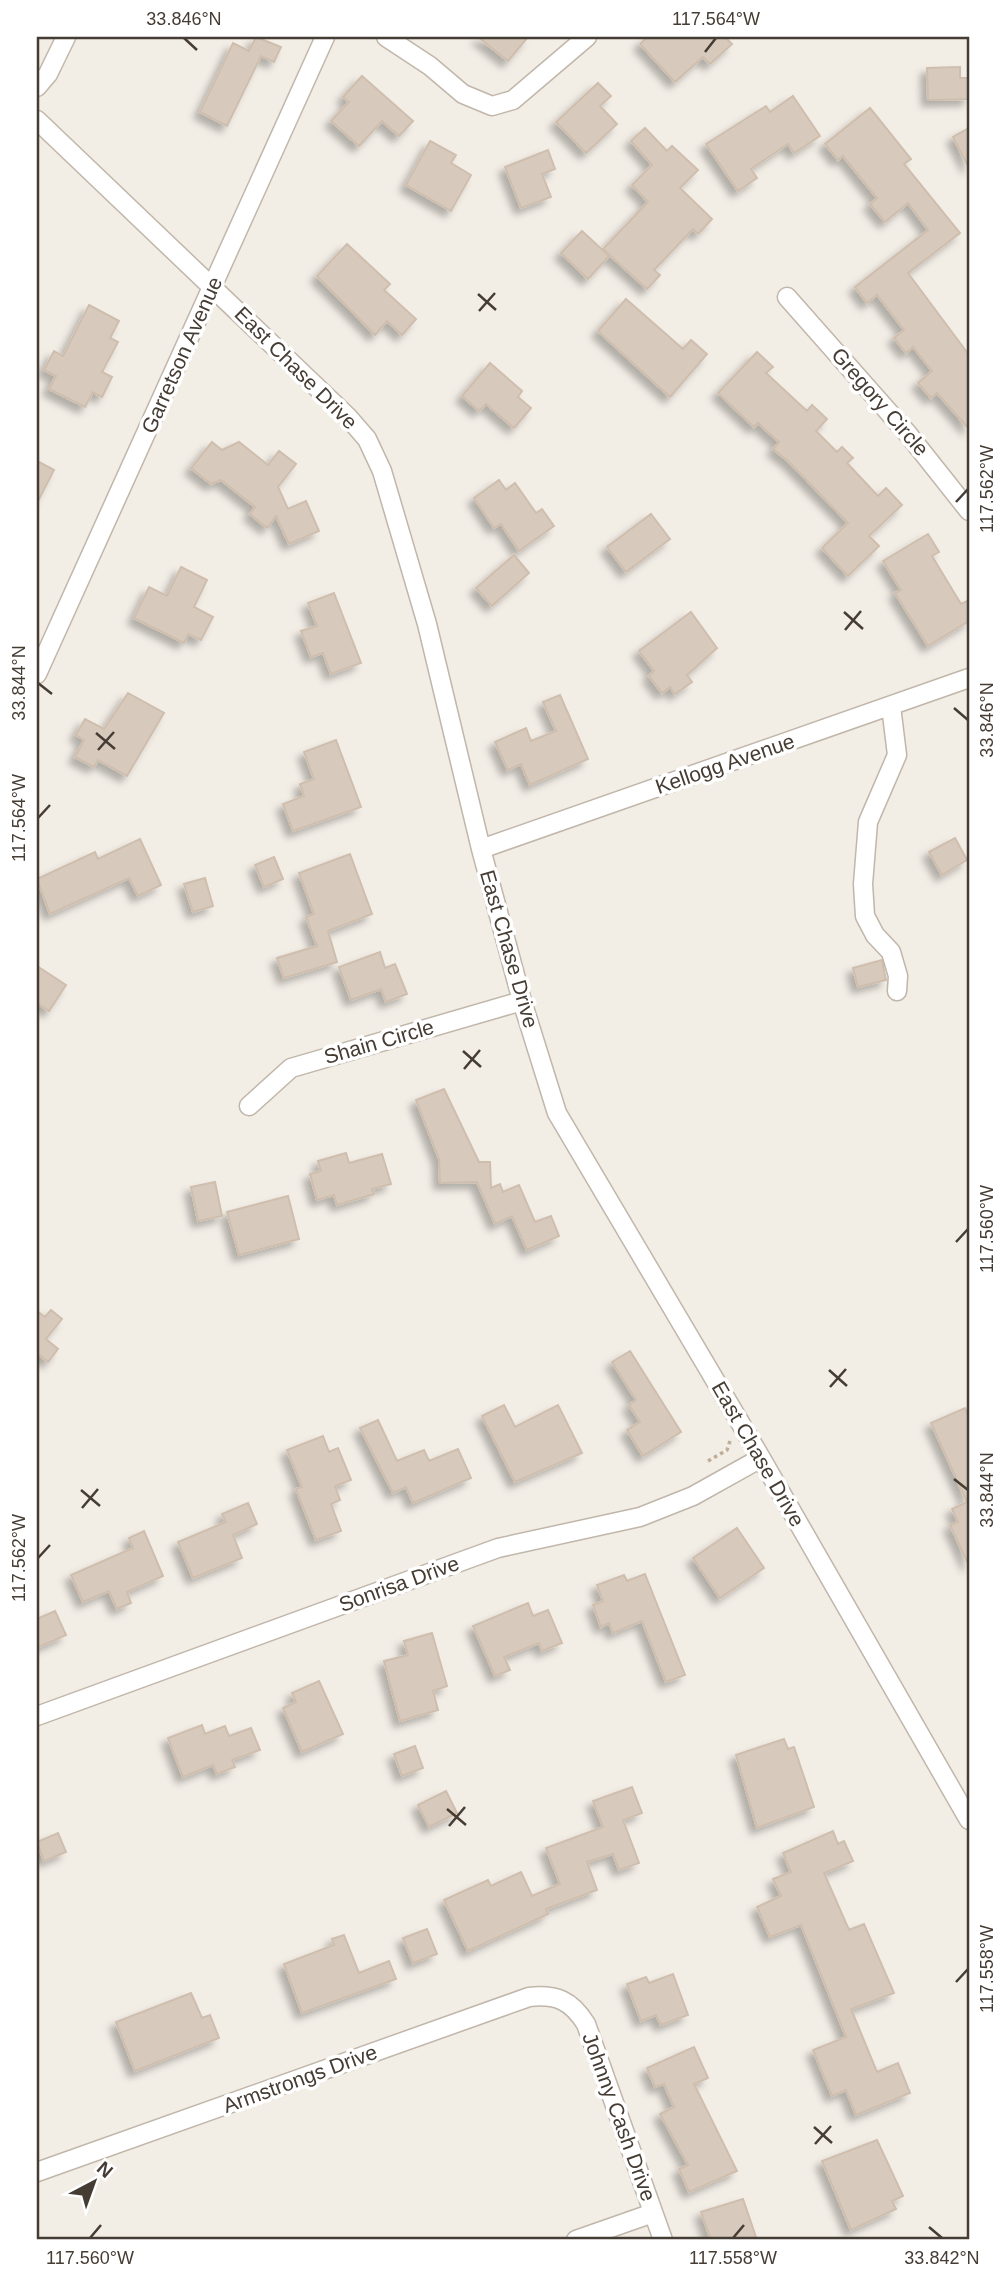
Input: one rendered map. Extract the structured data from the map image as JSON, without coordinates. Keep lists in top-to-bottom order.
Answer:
{
  "streets": {
    "street": [
      "Garretson Avenue",
      "East Chase Drive",
      "Gregory Circle",
      "Kellogg Avenue",
      "Shain Circle",
      "Sonrisa Drive",
      "Armstrongs Drive",
      "Johnny Cash Drive"
    ]
  },
  "crossings": [
    ["Garretson Avenue", "East Chase Drive"],
    ["East Chase Drive", "Kellogg Avenue"],
    ["East Chase Drive", "Shain Circle"],
    ["East Chase Drive", "Sonrisa Drive"],
    ["Armstrongs Drive", "Johnny Cash Drive"]
  ],
  "north": "top right",
  "coordinates": [
    "33.846°N",
    "117.564°W",
    "117.562°W",
    "33.844°N",
    "117.560°W",
    "117.558°W",
    "33.842°N"
  ]
}
